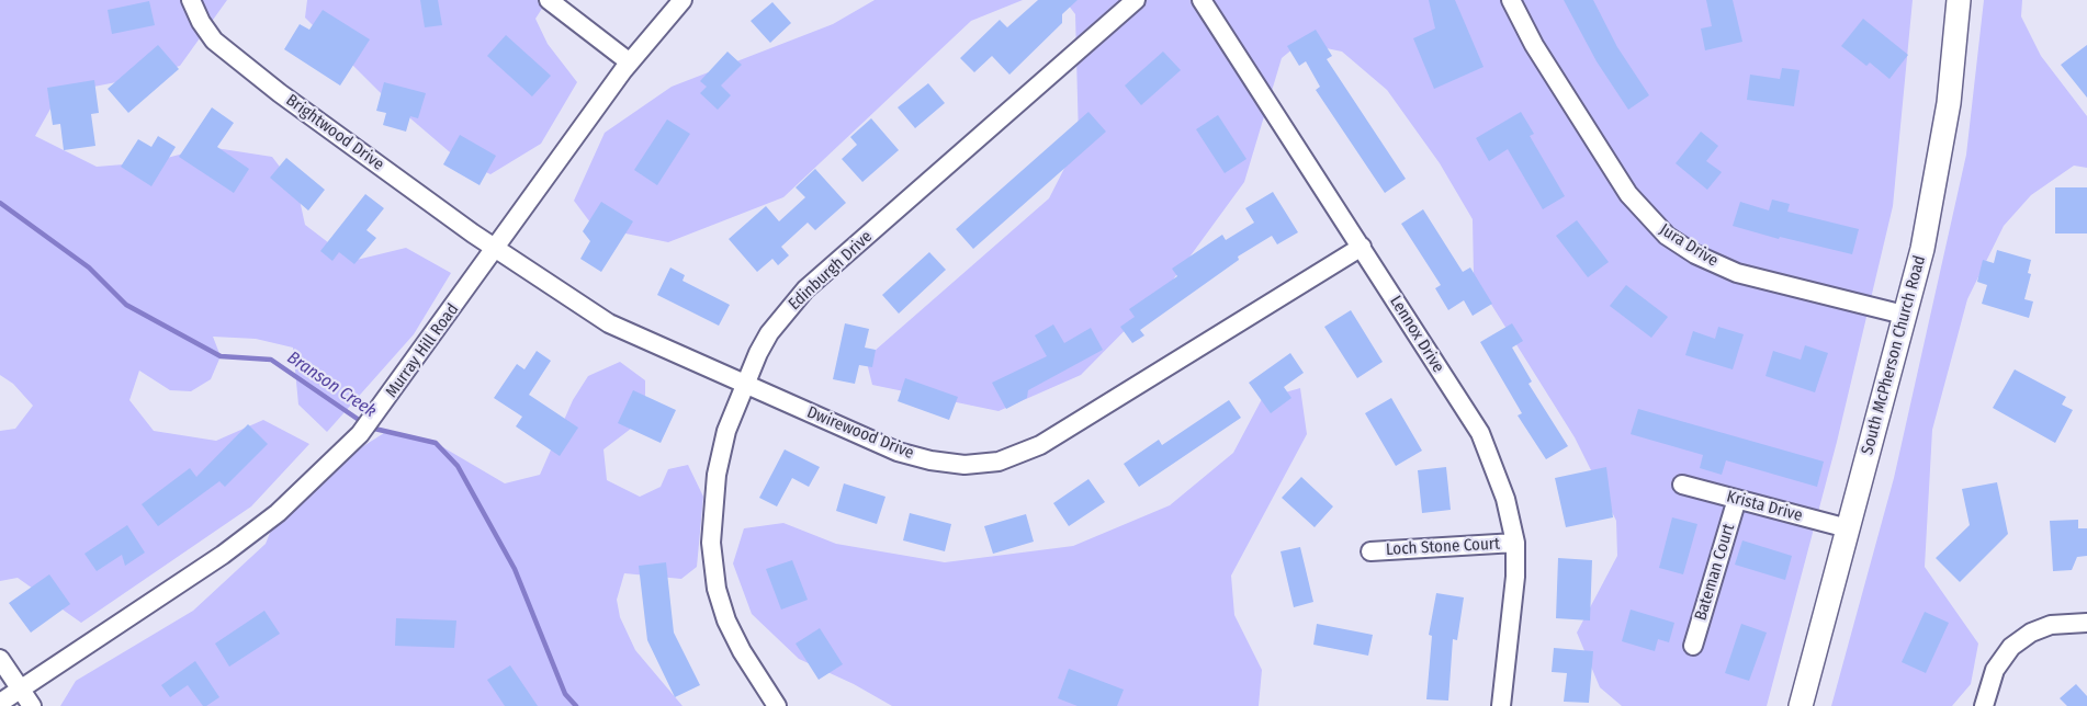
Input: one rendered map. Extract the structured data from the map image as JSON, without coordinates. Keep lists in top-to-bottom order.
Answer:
{
  "streets": {
    "main road": ["South McPherson Church Road"],
    "street": [
      "Brightwood Drive",
      "Jura Drive",
      "Edinburgh Drive",
      "Lennox Drive",
      "Murray Hill Road",
      "Dwirewood Drive",
      "Krista Drive",
      "Loch Stone Court",
      "Bateman Court"
    ]
  },
  "crossings": [
    ["Brightwood Drive", "Murray Hill Road"],
    ["Brightwood Drive", "Dwirewood Drive"],
    ["Jura Drive", "South McPherson Church Road"],
    ["Edinburgh Drive", "Dwirewood Drive"],
    ["Lennox Drive", "Dwirewood Drive"],
    ["Lennox Drive", "Loch Stone Court"],
    ["Murray Hill Road", "Dwirewood Drive"],
    ["South McPherson Church Road", "Krista Drive"],
    ["Krista Drive", "Bateman Court"]
  ],
  "water": ["Branson Creek"]
}
